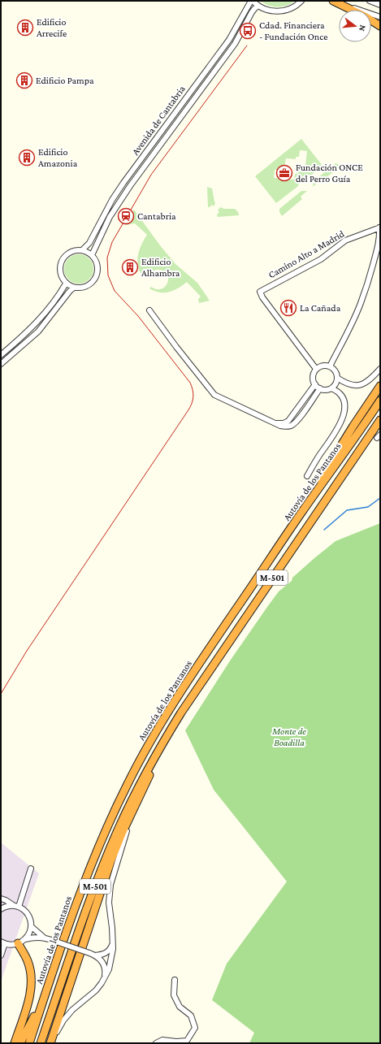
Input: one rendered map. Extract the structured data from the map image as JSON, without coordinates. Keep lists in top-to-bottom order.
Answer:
{
  "streets": {
    "highway": ["Autovía de los Pantanos", "M-501"],
    "street": ["Avenida de Cantabria", "Camino Alto a Madrid"]
  },
  "parks": ["Monte de Boadilla"],
  "places": {
    "building": [
      "Edificio Arrecife",
      "Edificio Pampa",
      "Edificio Amazonia",
      "Edificio Alhambra"
    ],
    "bus stop": ["Cdad. Financiera - Fundación Once"],
    "office": ["Fundación ONCE del Perro Guía"],
    "station": ["Cantabria"],
    "restaurant": ["La Cañada"]
  },
  "north": "right"
}
